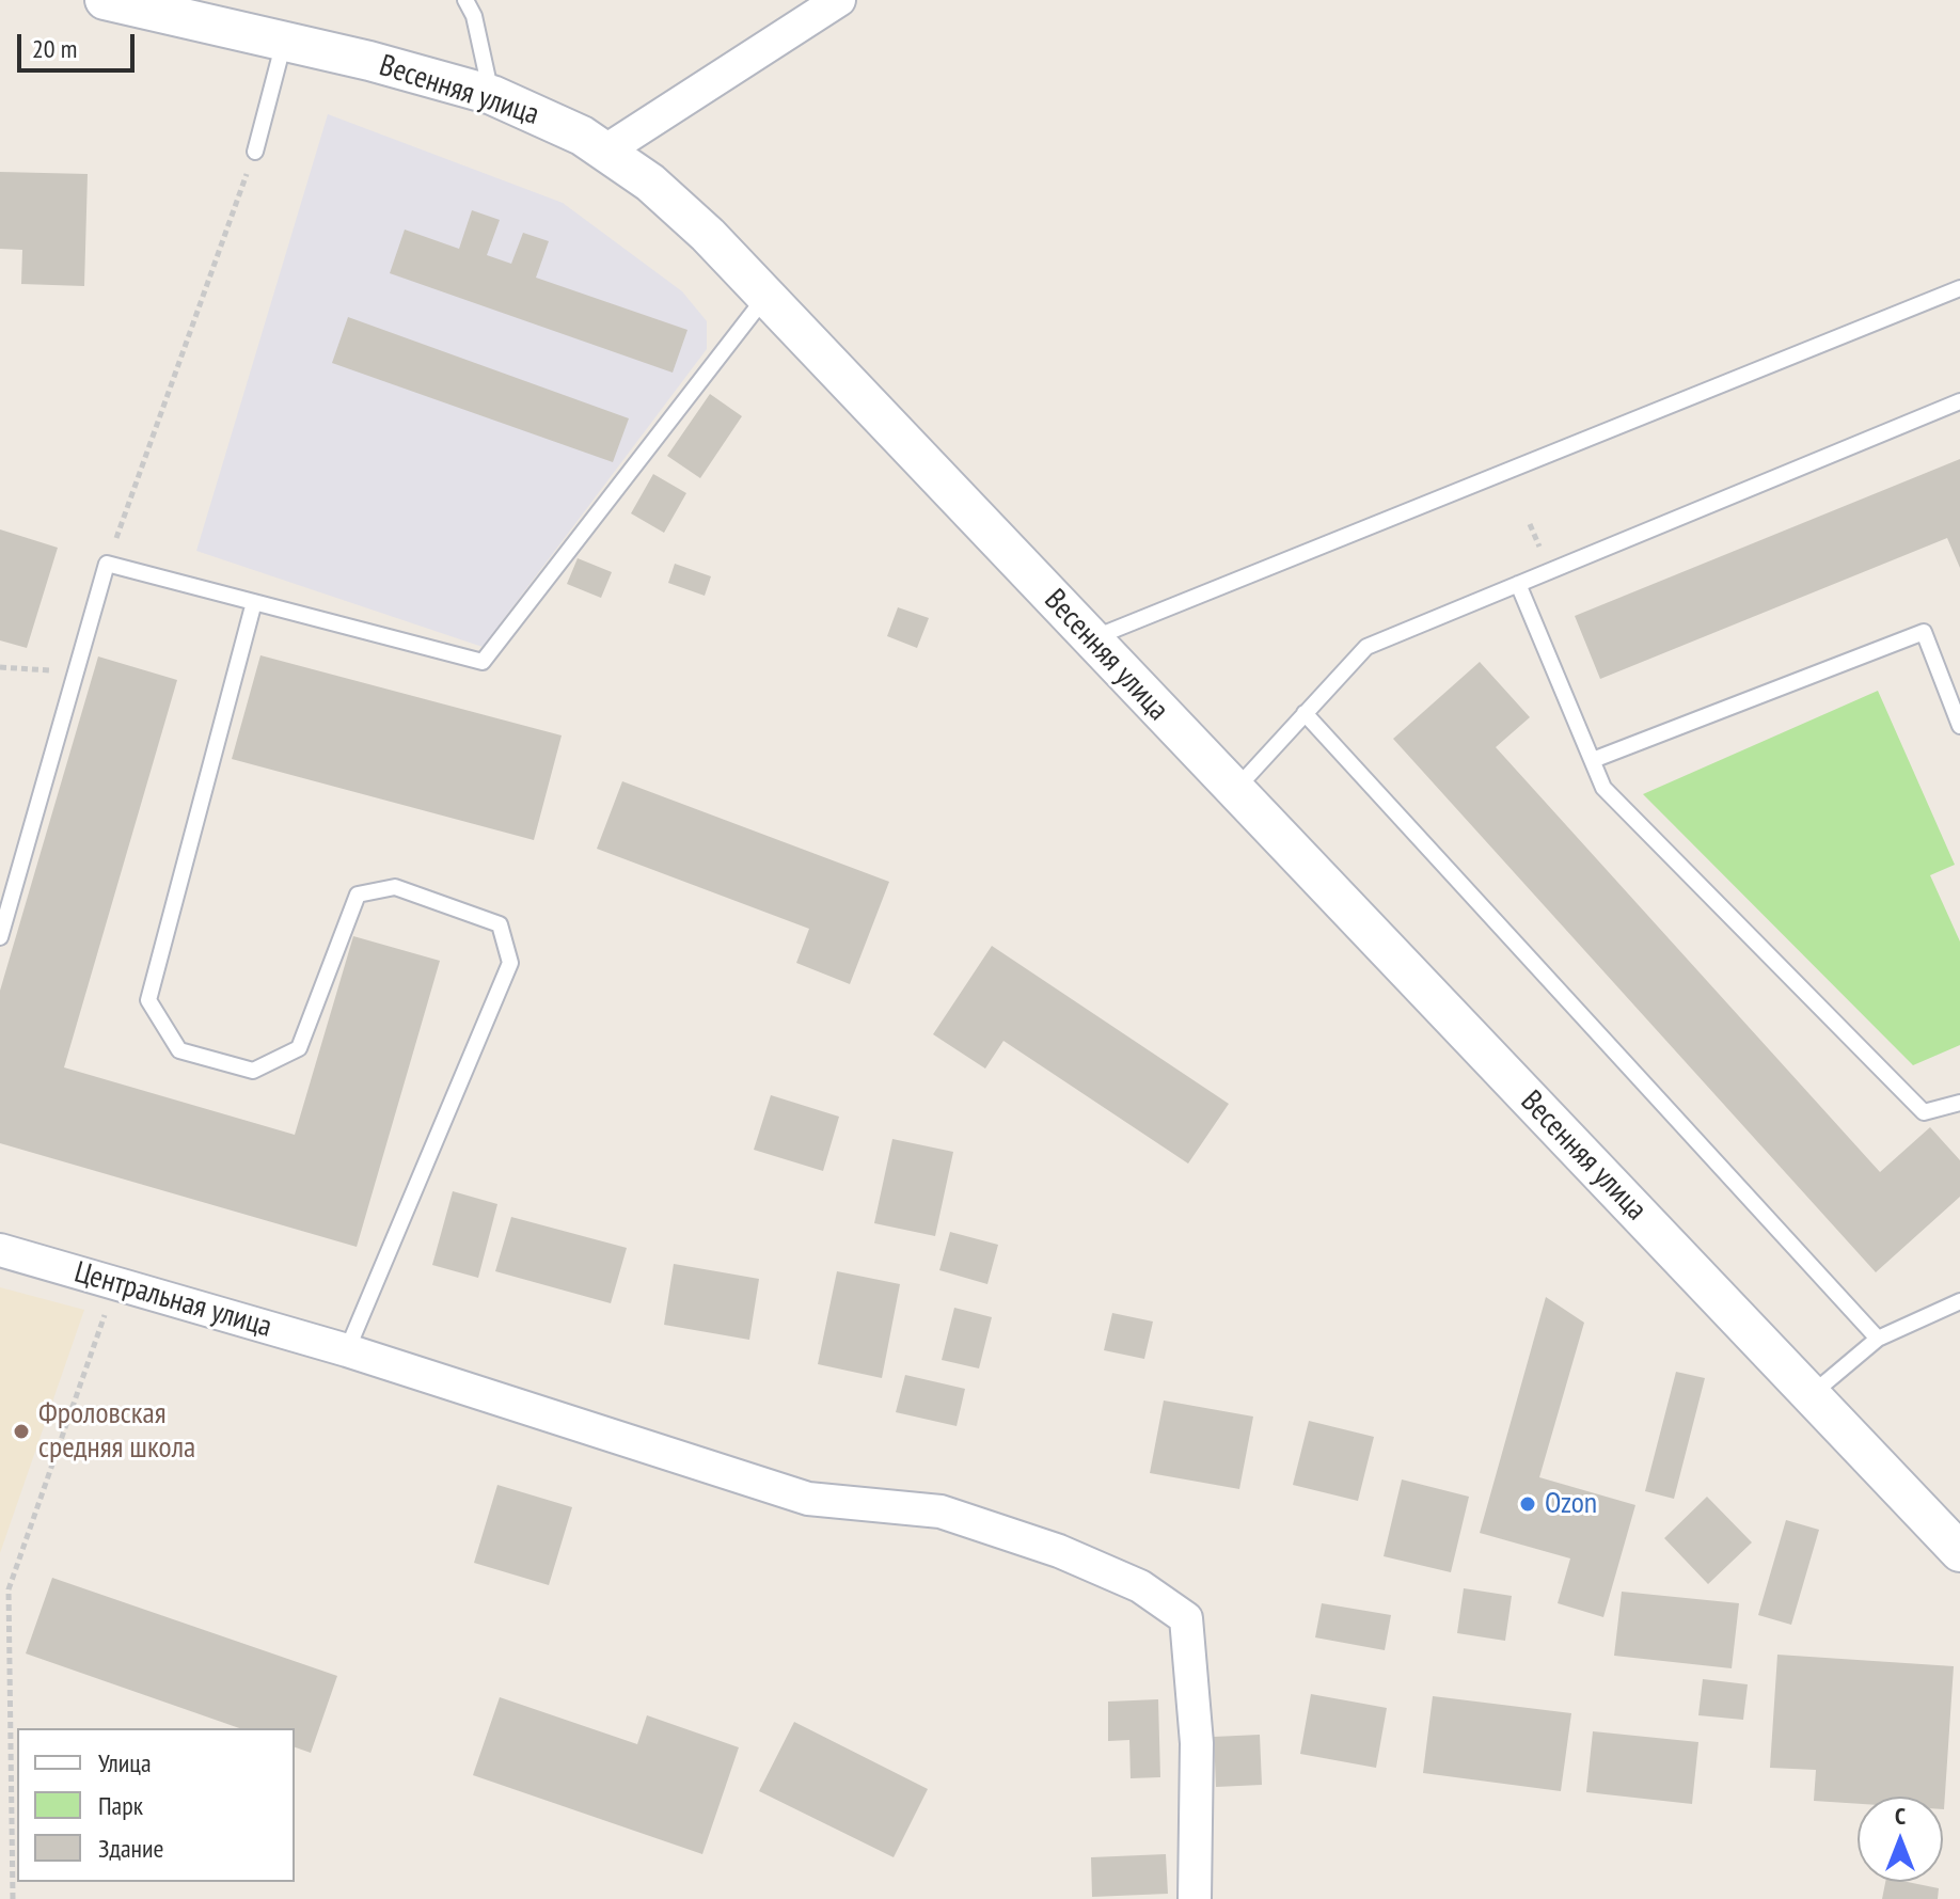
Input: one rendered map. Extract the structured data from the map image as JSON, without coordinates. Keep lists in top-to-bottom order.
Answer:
{
  "streets": {
    "street": ["Весенняя улица", "Центральная улица"]
  },
  "places": ["Фроловская средняя школа", "Ozon"],
  "legend": ["Улица", "Парк", "Здание"],
  "scale_bar": "20 m",
  "north": "top"
}
